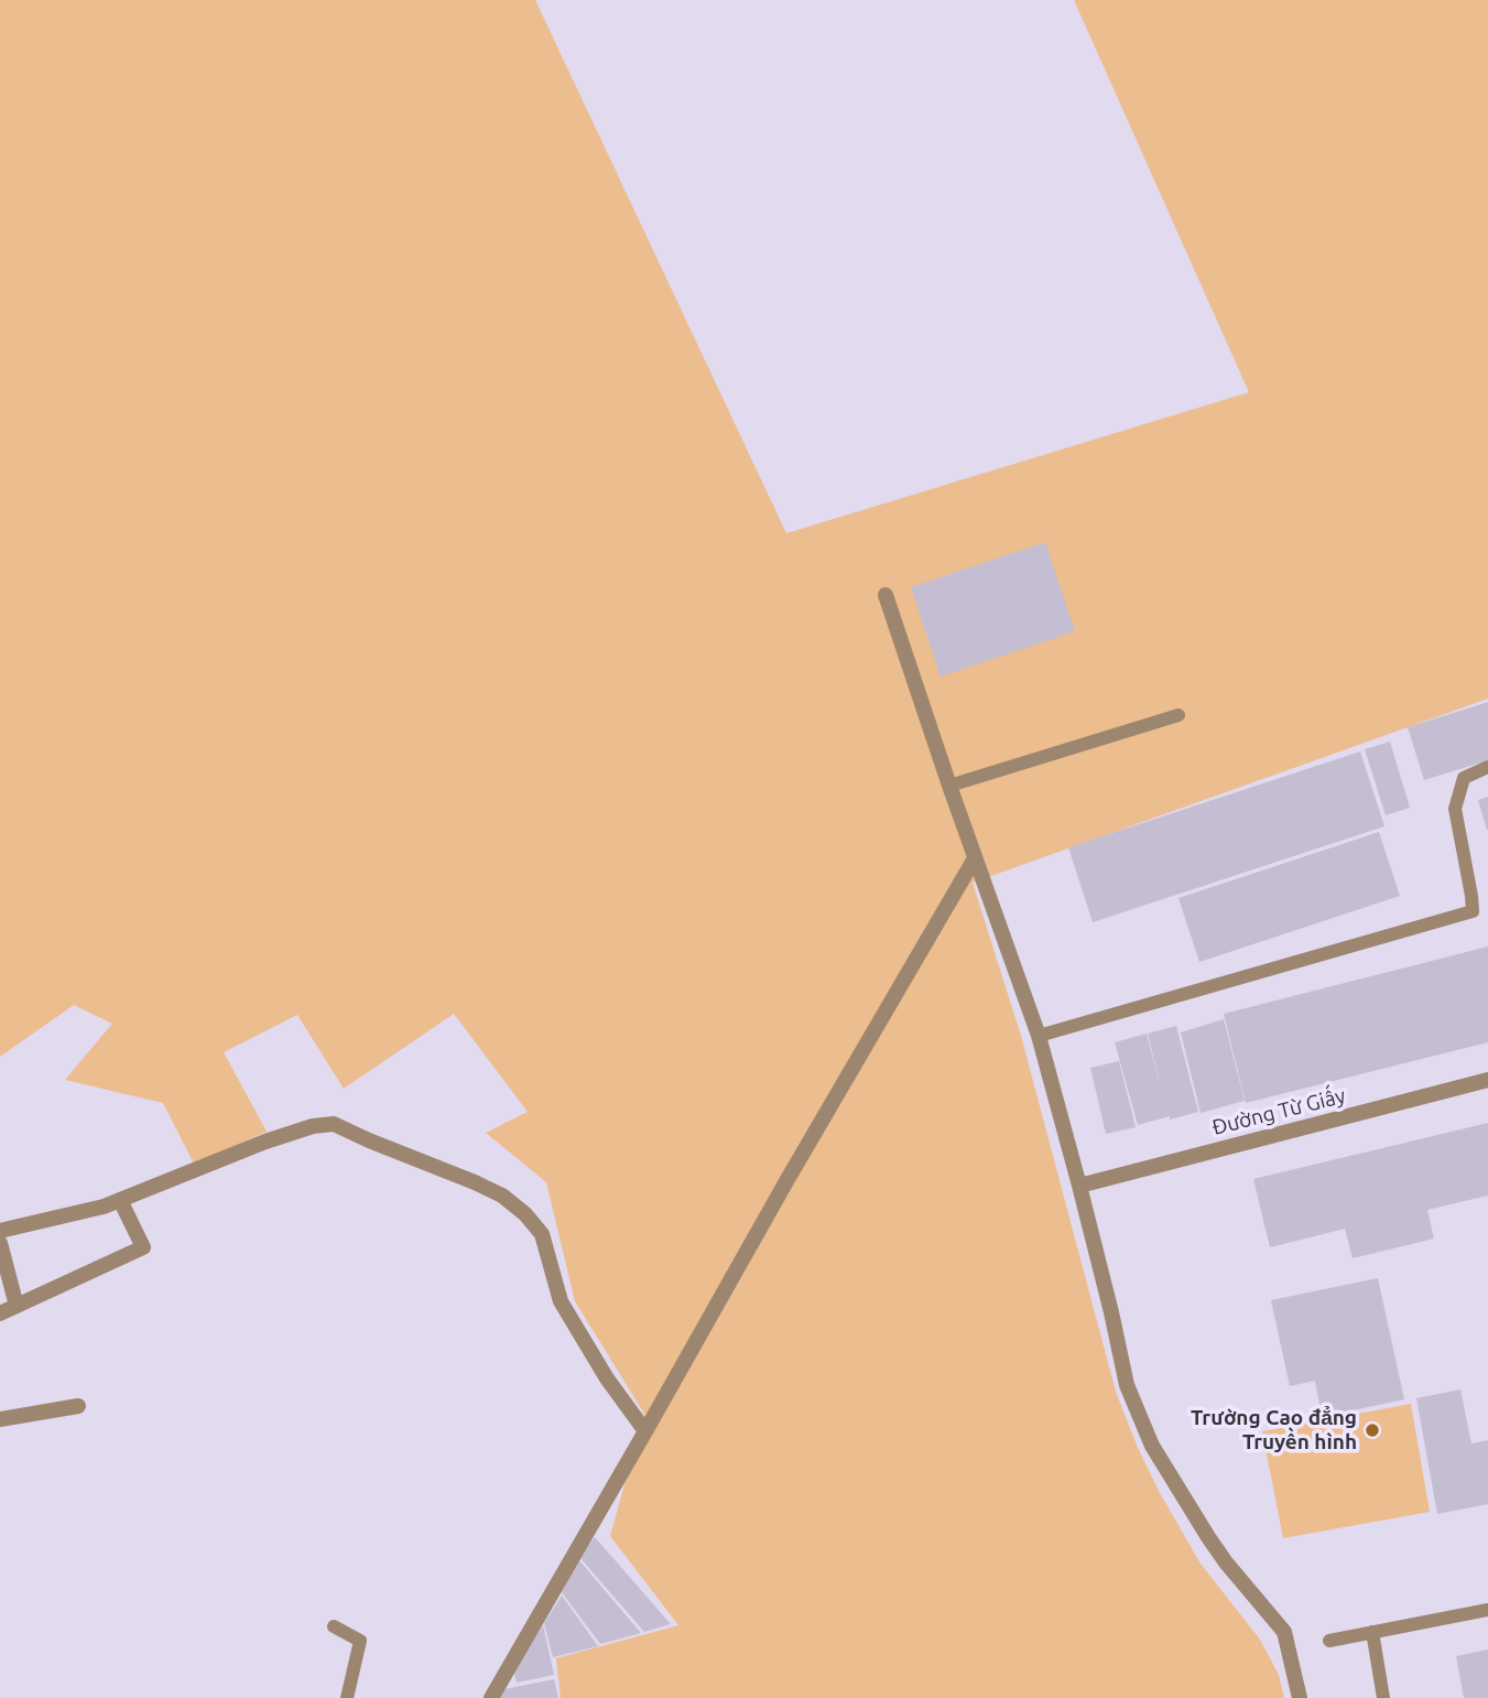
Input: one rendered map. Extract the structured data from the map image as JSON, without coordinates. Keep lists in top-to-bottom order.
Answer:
{
  "streets": {
    "street": ["Đường Từ Giấy"]
  },
  "places": ["Trường Cao đẳng Truyền hình"]
}
